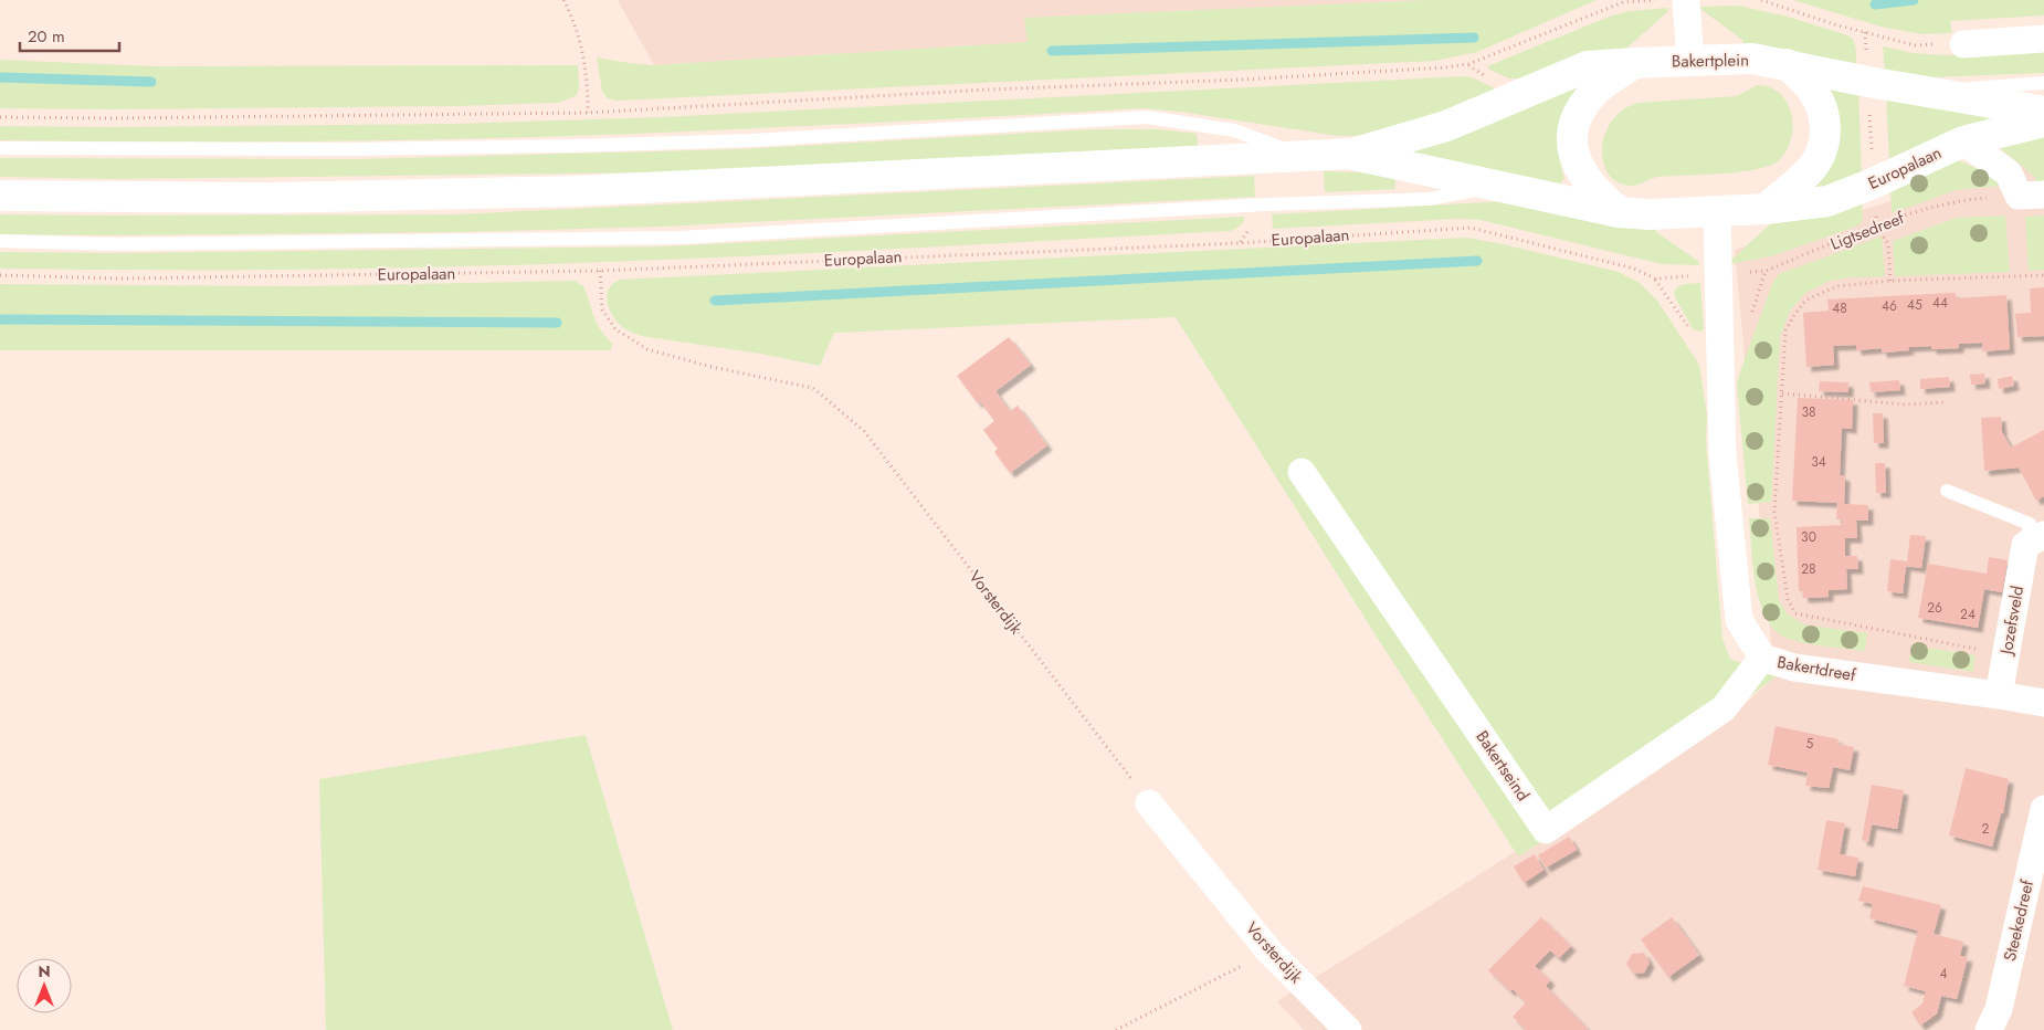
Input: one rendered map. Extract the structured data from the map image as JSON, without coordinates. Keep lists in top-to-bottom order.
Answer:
{
  "streets": {
    "main road": ["Bakertplein", "Europalaan"],
    "street": [
      "Vorsterdijk",
      "Jozefsveld",
      "Bakertdreef",
      "Bakertseind",
      "Steekedreef"
    ],
    "path": ["Ligtsedreef"]
  },
  "crossings": [
    ["Bakertplein", "Europalaan"],
    ["Europalaan", "Ligtsedreef"],
    ["Europalaan", "Vorsterdijk"],
    ["Europalaan", "Bakertdreef"],
    ["Ligtsedreef", "Bakertdreef"],
    ["Jozefsveld", "Bakertdreef"],
    ["Bakertdreef", "Bakertseind"]
  ],
  "house_numbers": [
    "44",
    "45",
    "46",
    "48",
    "38",
    "34",
    "30",
    "28",
    "26",
    "24",
    "5",
    "2",
    "4"
  ],
  "scale_bar": "20 m",
  "north": "top"
}
